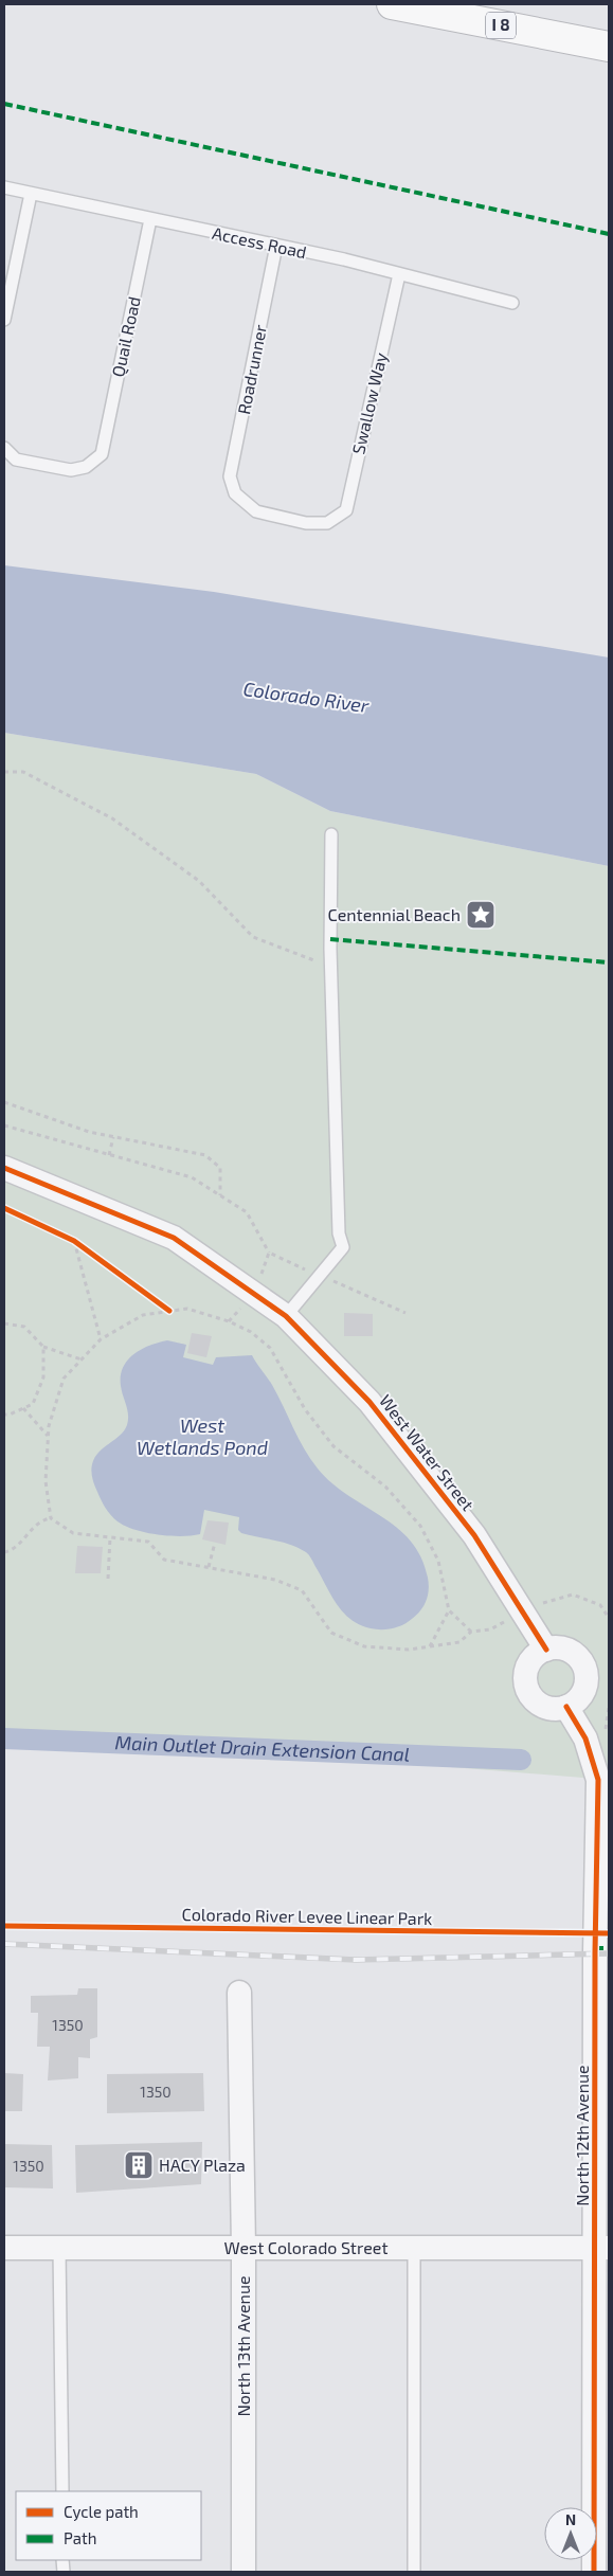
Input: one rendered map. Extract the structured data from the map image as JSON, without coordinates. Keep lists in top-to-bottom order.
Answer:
{
  "streets": {
    "highway": ["I 8"],
    "street": [
      "West Water Street",
      "North 12th Avenue",
      "West Colorado Street",
      "North 13th Avenue"
    ],
    "lane": [
      "Access Road",
      "Quail Road",
      "Roadrunner",
      "Swallow Way"
    ],
    "cycle path": ["Colorado River Levee Linear Park"]
  },
  "crossings": [
    ["Access Road", "Quail Road"],
    ["Access Road", "Roadrunner"],
    ["Access Road", "Swallow Way"],
    ["Roadrunner", "Swallow Way"],
    ["West Water Street", "North 12th Avenue"],
    ["North 12th Avenue", "West Colorado Street"],
    ["West Colorado Street", "North 13th Avenue"]
  ],
  "water": ["Colorado River", "West Wetlands Pond", "Main Outlet Drain Extension Canal"],
  "places": {
    "place": ["Centennial Beach"],
    "building": ["HACY Plaza"]
  },
  "house_numbers": ["1350", "1350", "1350"],
  "legend": ["Cycle path", "Path"],
  "north": "top"
}
